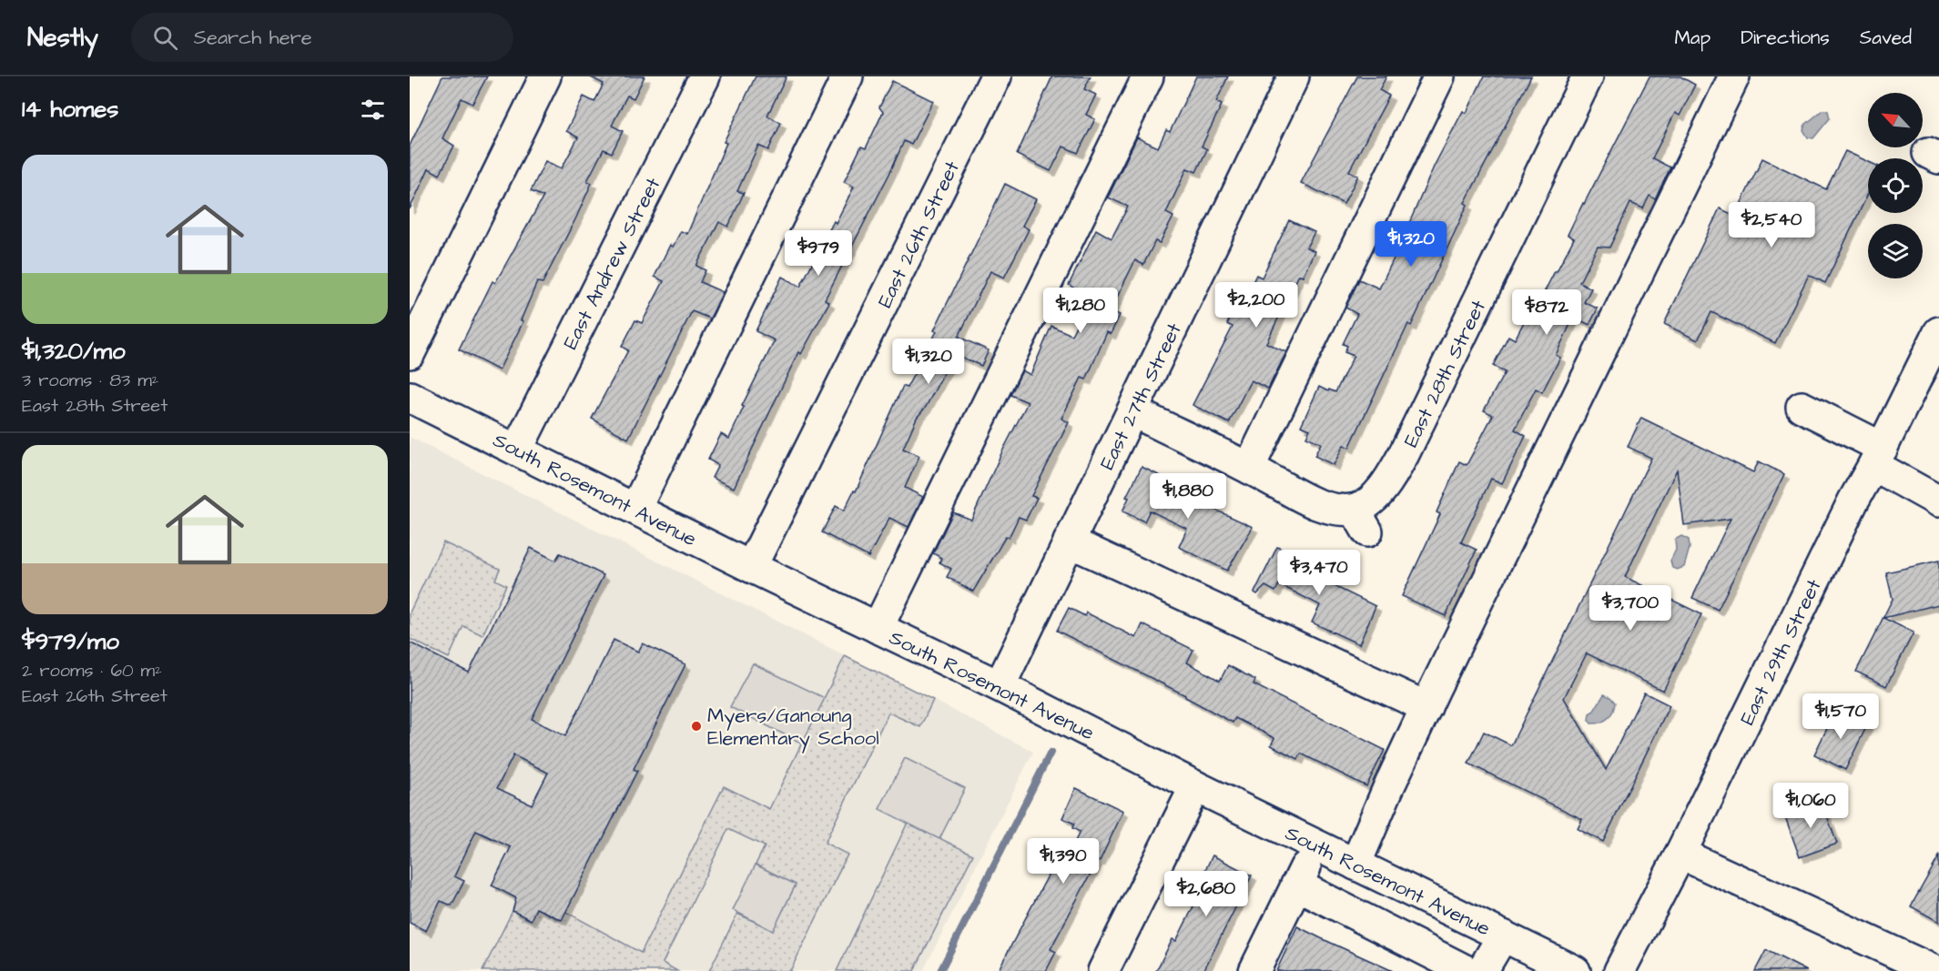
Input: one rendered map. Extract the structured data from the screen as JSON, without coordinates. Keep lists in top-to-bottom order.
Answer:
{
  "streets": {
    "street": [
      "East 26th Street",
      "East Andrew Street",
      "East 28th Street",
      "East 27th Street",
      "South Rosemont Avenue",
      "East 29th Street"
    ]
  },
  "crossings": [
    ["East 26th Street", "South Rosemont Avenue"],
    ["East Andrew Street", "South Rosemont Avenue"],
    ["East 27th Street", "South Rosemont Avenue"]
  ],
  "places": ["Myers/Ganoung Elementary School"],
  "north": "top left",
  "page": {
    "header": "Nestly",
    "search": "Search here",
    "nav": ["Map", "Directions", "Saved"],
    "heading": "14 homes",
    "list": [
      {
        "name": "$1,320/mo",
        "note": "3 rooms · 83 m² · East 28th Street"
      },
      {
        "name": "$979/mo",
        "note": "2 rooms · 60 m² · East 26th Street"
      }
    ],
    "price": [
      "$2,540",
      "$1,320",
      "$979",
      "$2,200",
      "$1,280",
      "$872",
      "$1,320",
      "$1,880",
      "$3,470",
      "$3,700",
      "$1,570",
      "$1,060",
      "$1,390",
      "$2,680"
    ]
  }
}
